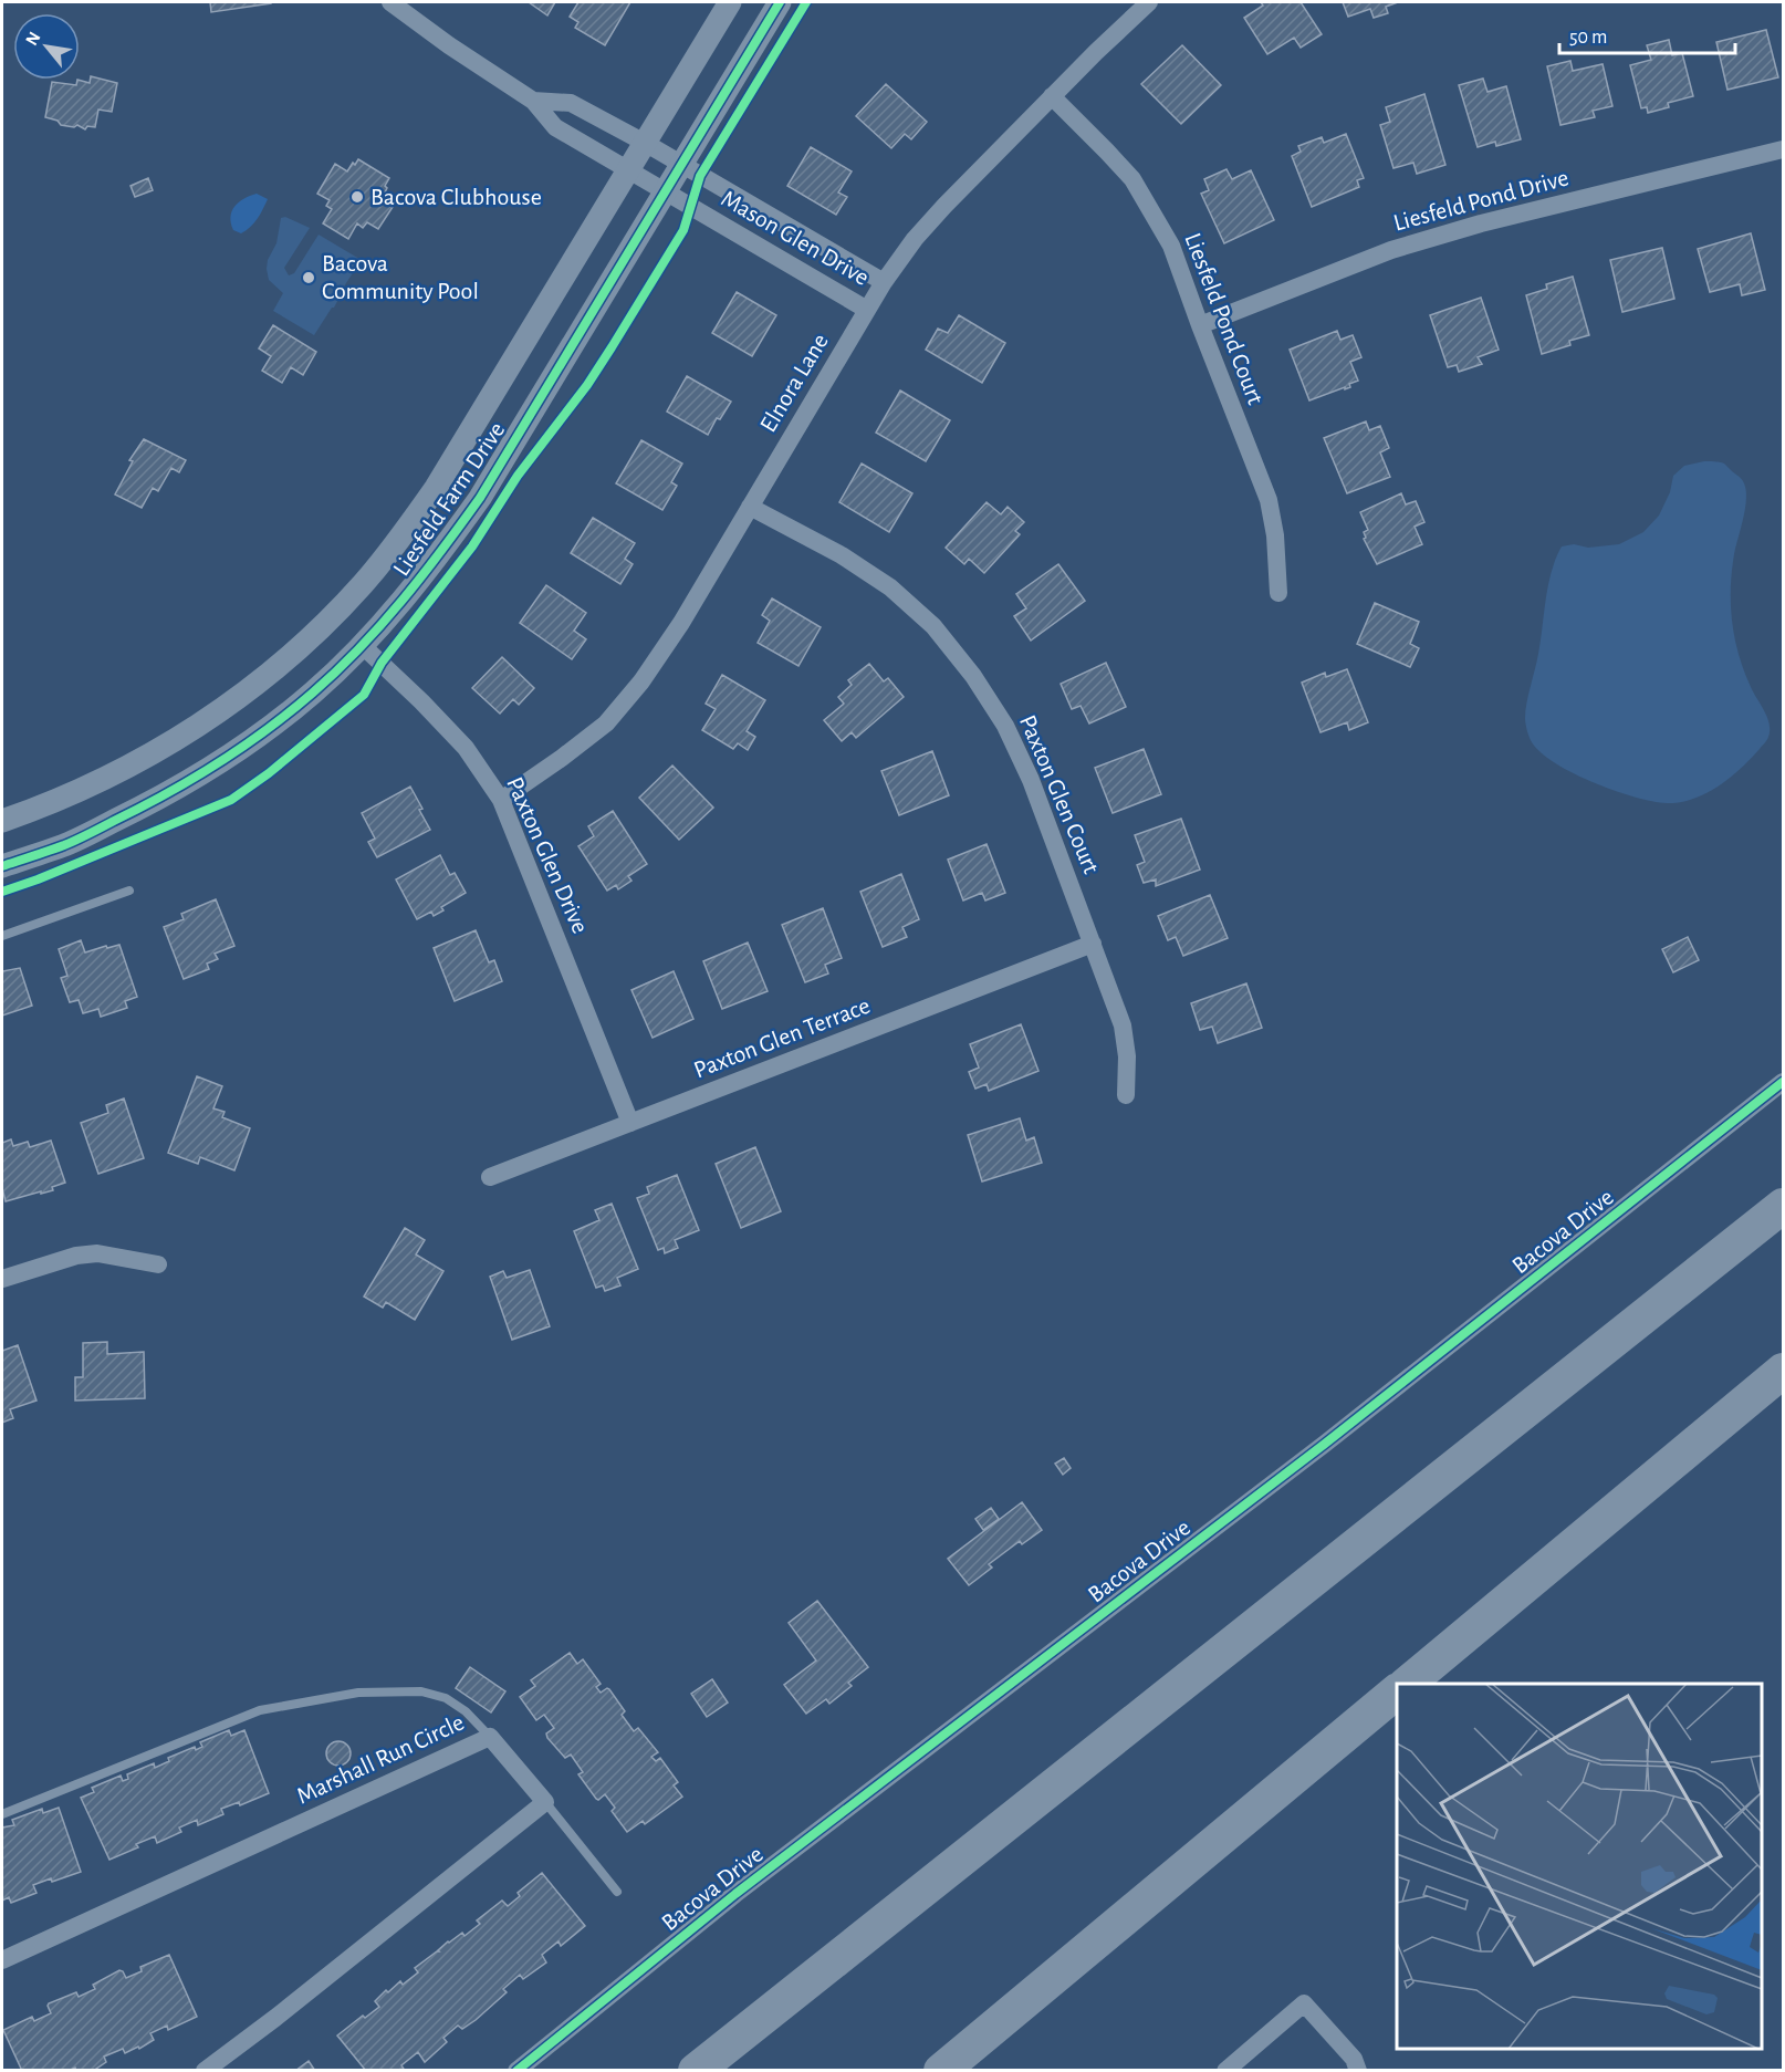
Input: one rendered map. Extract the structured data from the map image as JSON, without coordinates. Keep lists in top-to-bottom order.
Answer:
{
  "streets": {
    "street": [
      "Liesfeld Pond Drive",
      "Mason Glen Drive",
      "Liesfeld Pond Court",
      "Elnora Lane",
      "Liesfeld Farm Drive",
      "Paxton Glen Court",
      "Paxton Glen Drive",
      "Paxton Glen Terrace",
      "Bacova Drive",
      "Marshall Run Circle"
    ]
  },
  "crossings": [
    ["Liesfeld Pond Drive", "Liesfeld Pond Court"],
    ["Mason Glen Drive", "Elnora Lane"],
    ["Mason Glen Drive", "Liesfeld Farm Drive"],
    ["Liesfeld Pond Court", "Elnora Lane"],
    ["Elnora Lane", "Paxton Glen Court"],
    ["Elnora Lane", "Paxton Glen Drive"],
    ["Liesfeld Farm Drive", "Paxton Glen Drive"],
    ["Paxton Glen Court", "Paxton Glen Terrace"],
    ["Paxton Glen Drive", "Paxton Glen Terrace"]
  ],
  "places": ["Bacova Clubhouse", "Bacova Community Pool"],
  "scale_bar": "50 m",
  "north": "top left"
}
